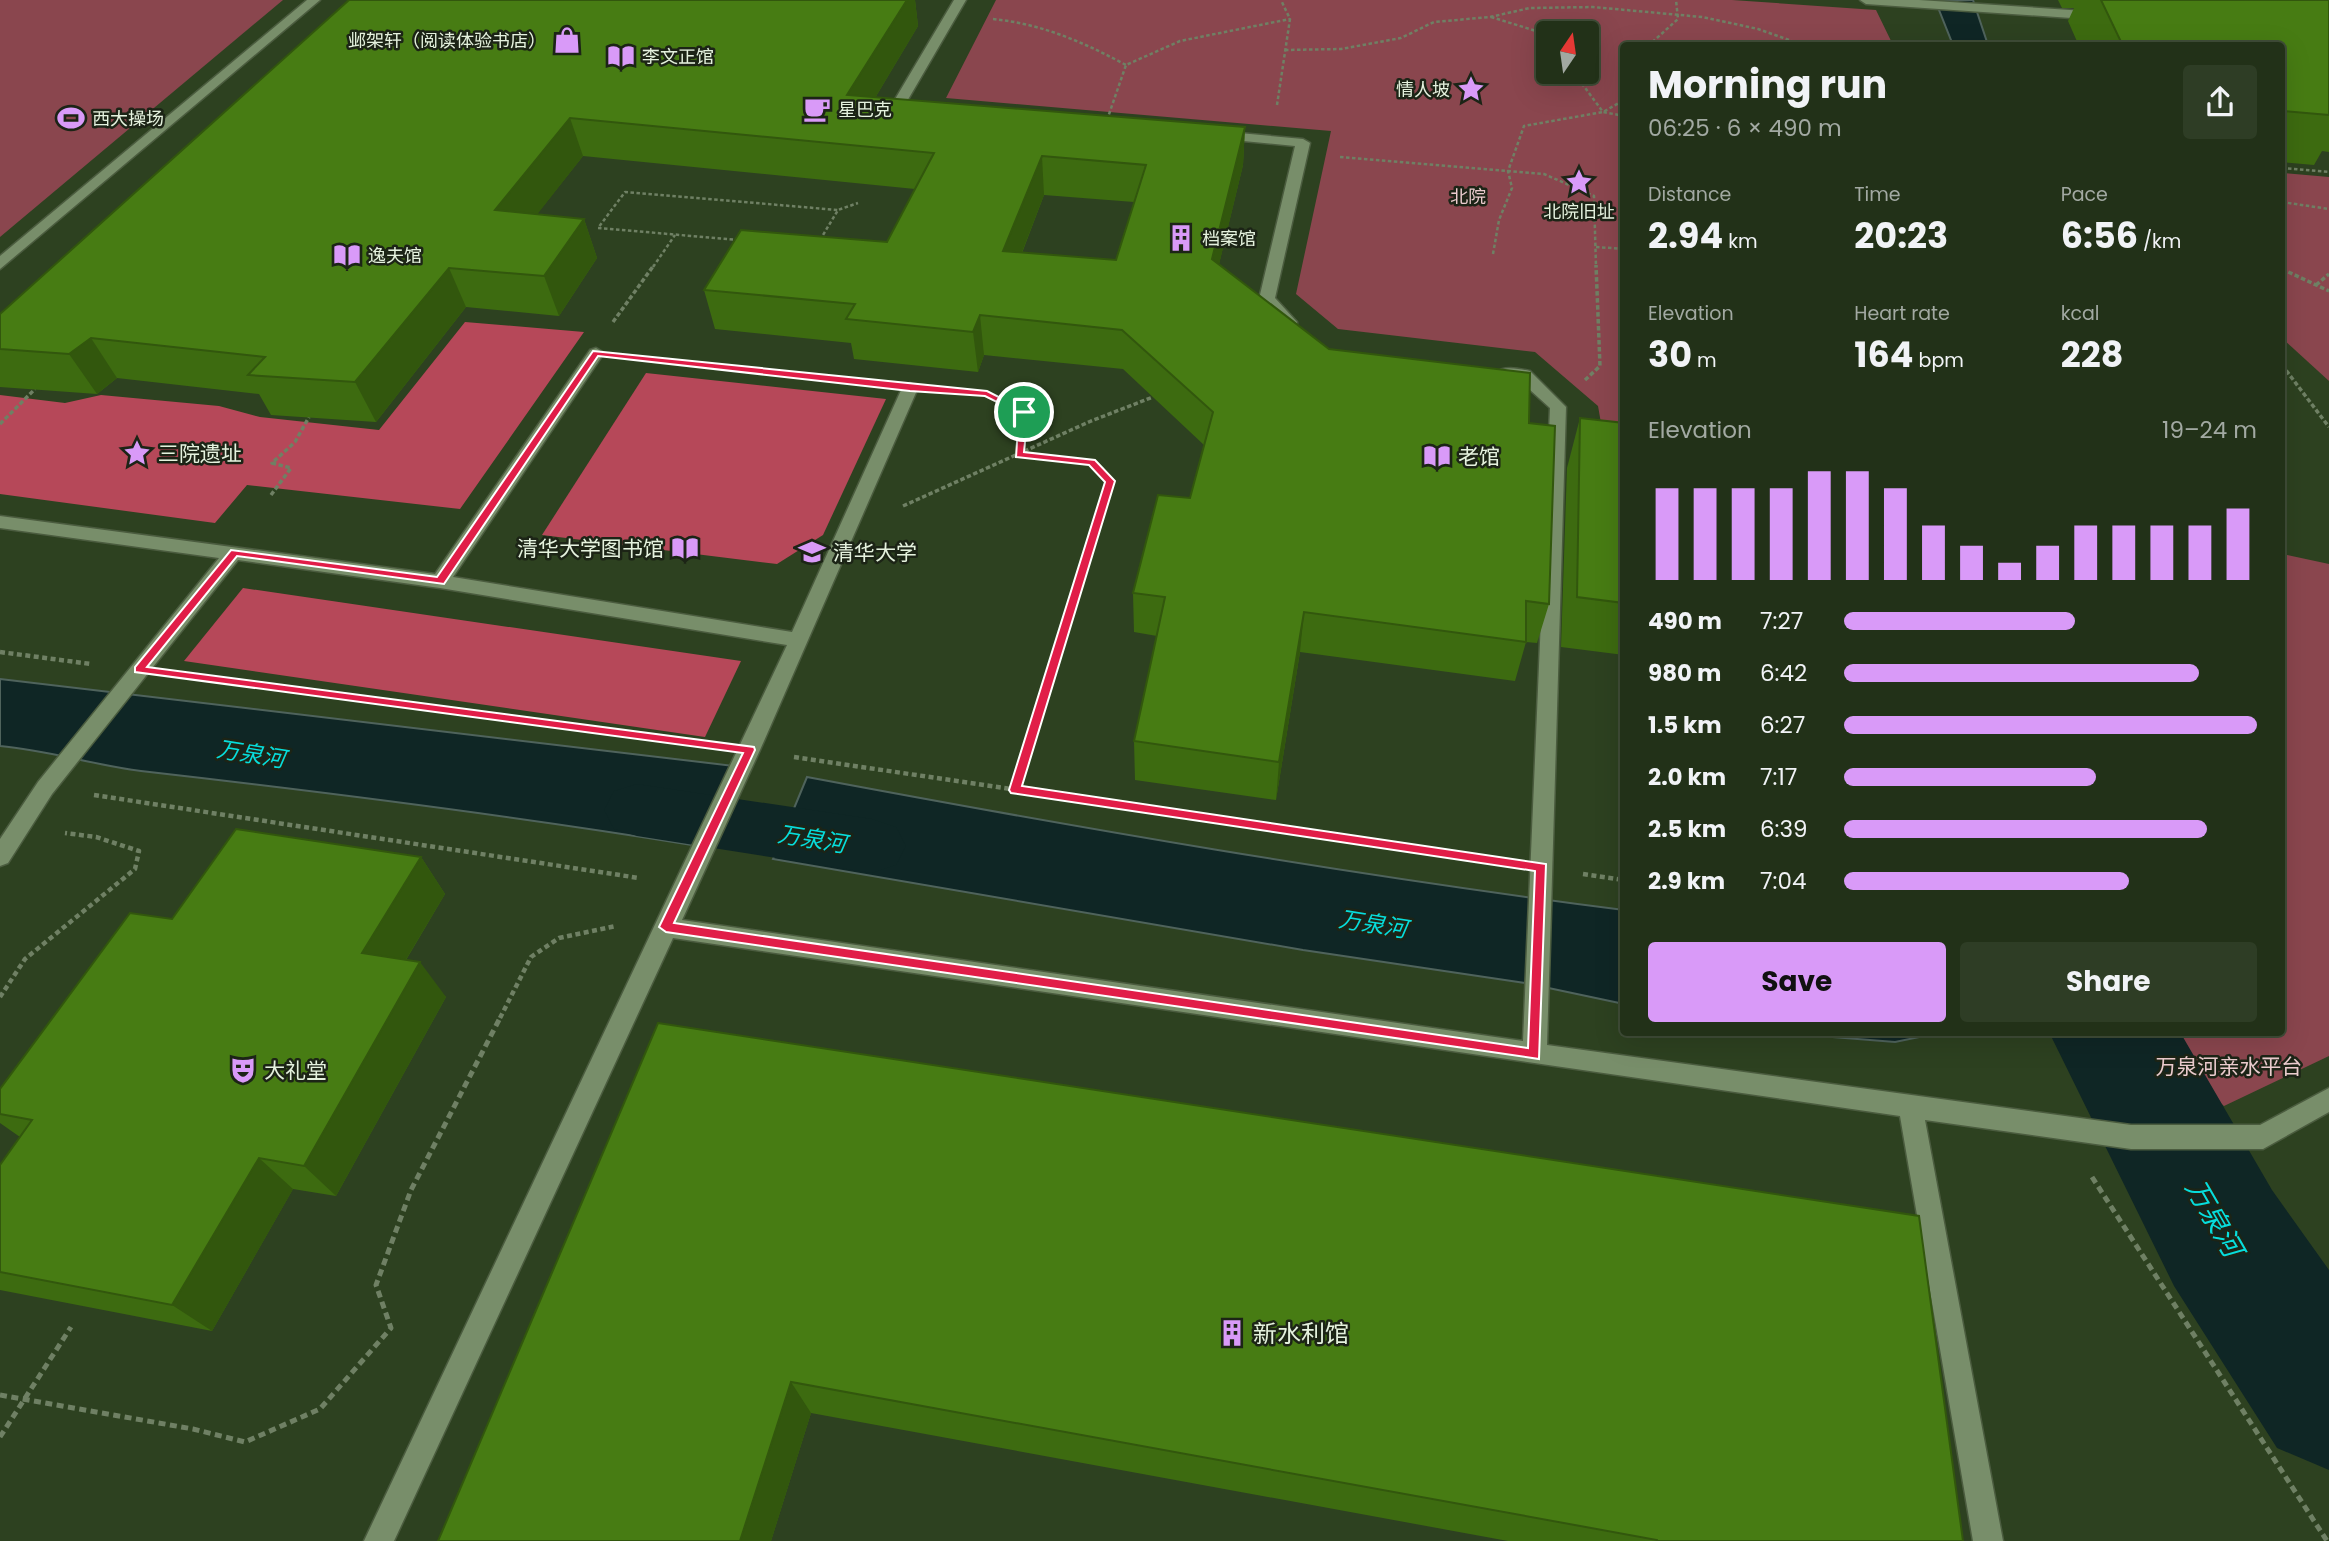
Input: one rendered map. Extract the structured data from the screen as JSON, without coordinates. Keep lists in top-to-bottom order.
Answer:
{
  "water": ["万泉河"],
  "parks": ["北院", "万泉河亲水平台"],
  "places": {
    "shop": ["邺架轩（阅读体验书店）"],
    "library": [
      "李文正馆",
      "逸夫馆",
      "老馆",
      "清华大学图书馆"
    ],
    "place": ["情人坡", "北院旧址", "三院遗址"],
    "cafe": ["星巴克"],
    "sports": ["西大操场"],
    "building": ["档案馆", "新水利馆"],
    "school or university": ["清华大学"],
    "theatre": ["大礼堂"]
  },
  "north": "top",
  "page": {
    "heading": ["Morning run", "06:25 · 6 × 490 m"],
    "stats": [
      ["Distance", "2.94 km"],
      ["Time", "20:23"],
      ["Pace", "6:56 /km"],
      ["Elevation", "30 m"],
      ["Heart rate", "164 bpm"],
      ["kcal", "228"]
    ],
    "chart": ["Elevation", "19–24 m"],
    "list": [
      {
        "name": "490 m",
        "note": "7:27"
      },
      {
        "name": "980 m",
        "note": "6:42"
      },
      {
        "name": "1.5 km",
        "note": "6:27"
      },
      {
        "name": "2.0 km",
        "note": "7:17"
      },
      {
        "name": "2.5 km",
        "note": "6:39"
      },
      {
        "name": "2.9 km",
        "note": "7:04"
      }
    ],
    "buttons": ["Save", "Share"]
  }
}
